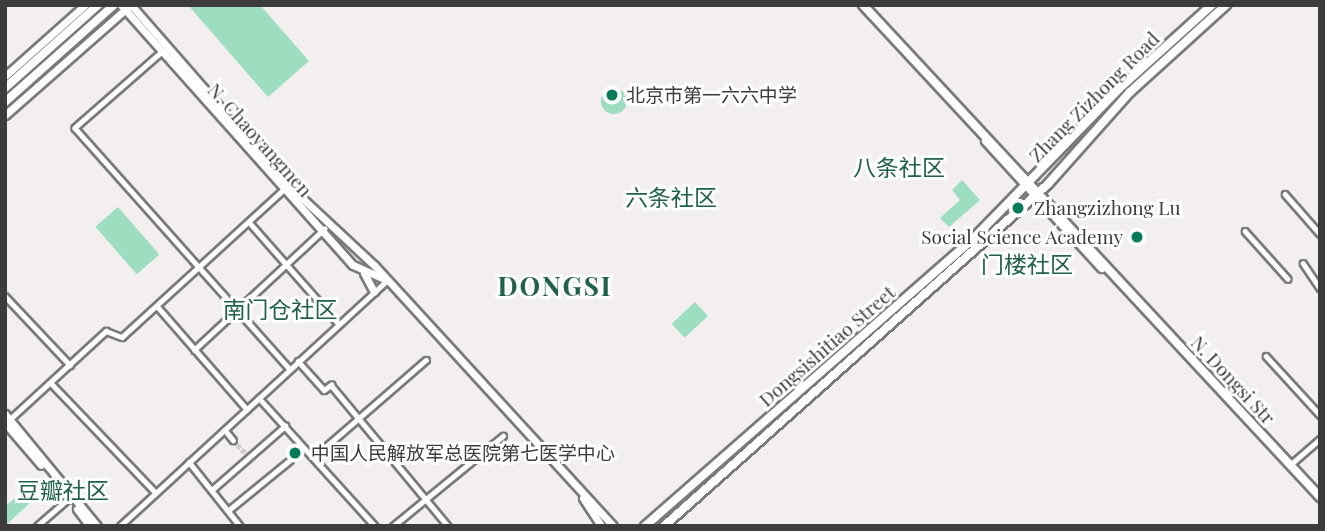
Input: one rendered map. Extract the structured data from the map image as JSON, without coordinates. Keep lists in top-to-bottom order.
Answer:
{
  "streets": {
    "main road": [
      "Zhang Zizhong Road",
      "N. Chaoyangmen",
      "Dongsishitiao Street",
      "N. Dongsi Str"
    ]
  },
  "crossings": [
    ["Zhang Zizhong Road", "Dongsishitiao Street"],
    ["Zhang Zizhong Road", "N. Dongsi Str"],
    ["Dongsishitiao Street", "N. Dongsi Str"]
  ],
  "districts": [
    "八条社区",
    "六条社区",
    "门楼社区",
    "DONGSI",
    "南门仓社区",
    "豆瓣社区"
  ],
  "places": [
    "北京市第一六六中学",
    "Zhangzizhong Lu",
    "Social Science Academy",
    "中国人民解放军总医院第七医学中心"
  ]
}
